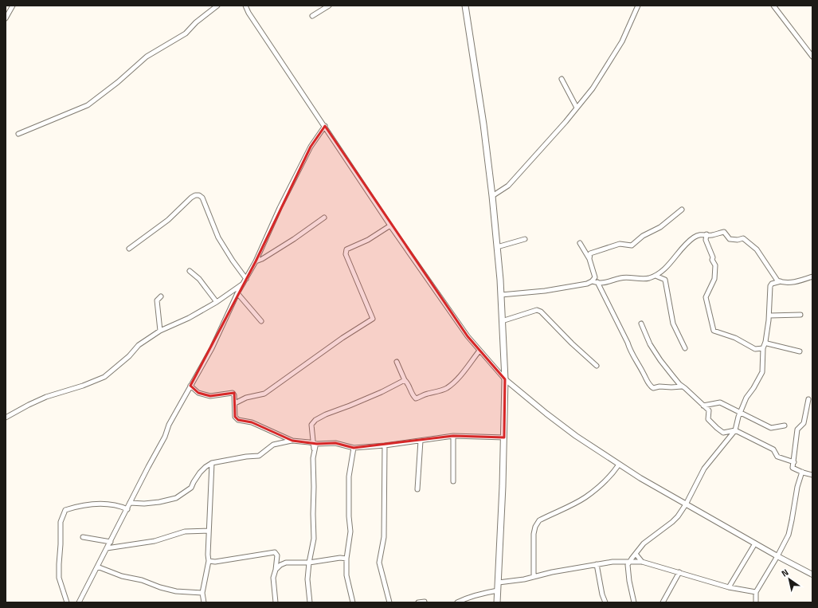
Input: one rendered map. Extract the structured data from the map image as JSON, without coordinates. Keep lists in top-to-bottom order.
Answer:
{
  "north": "top left"
}
